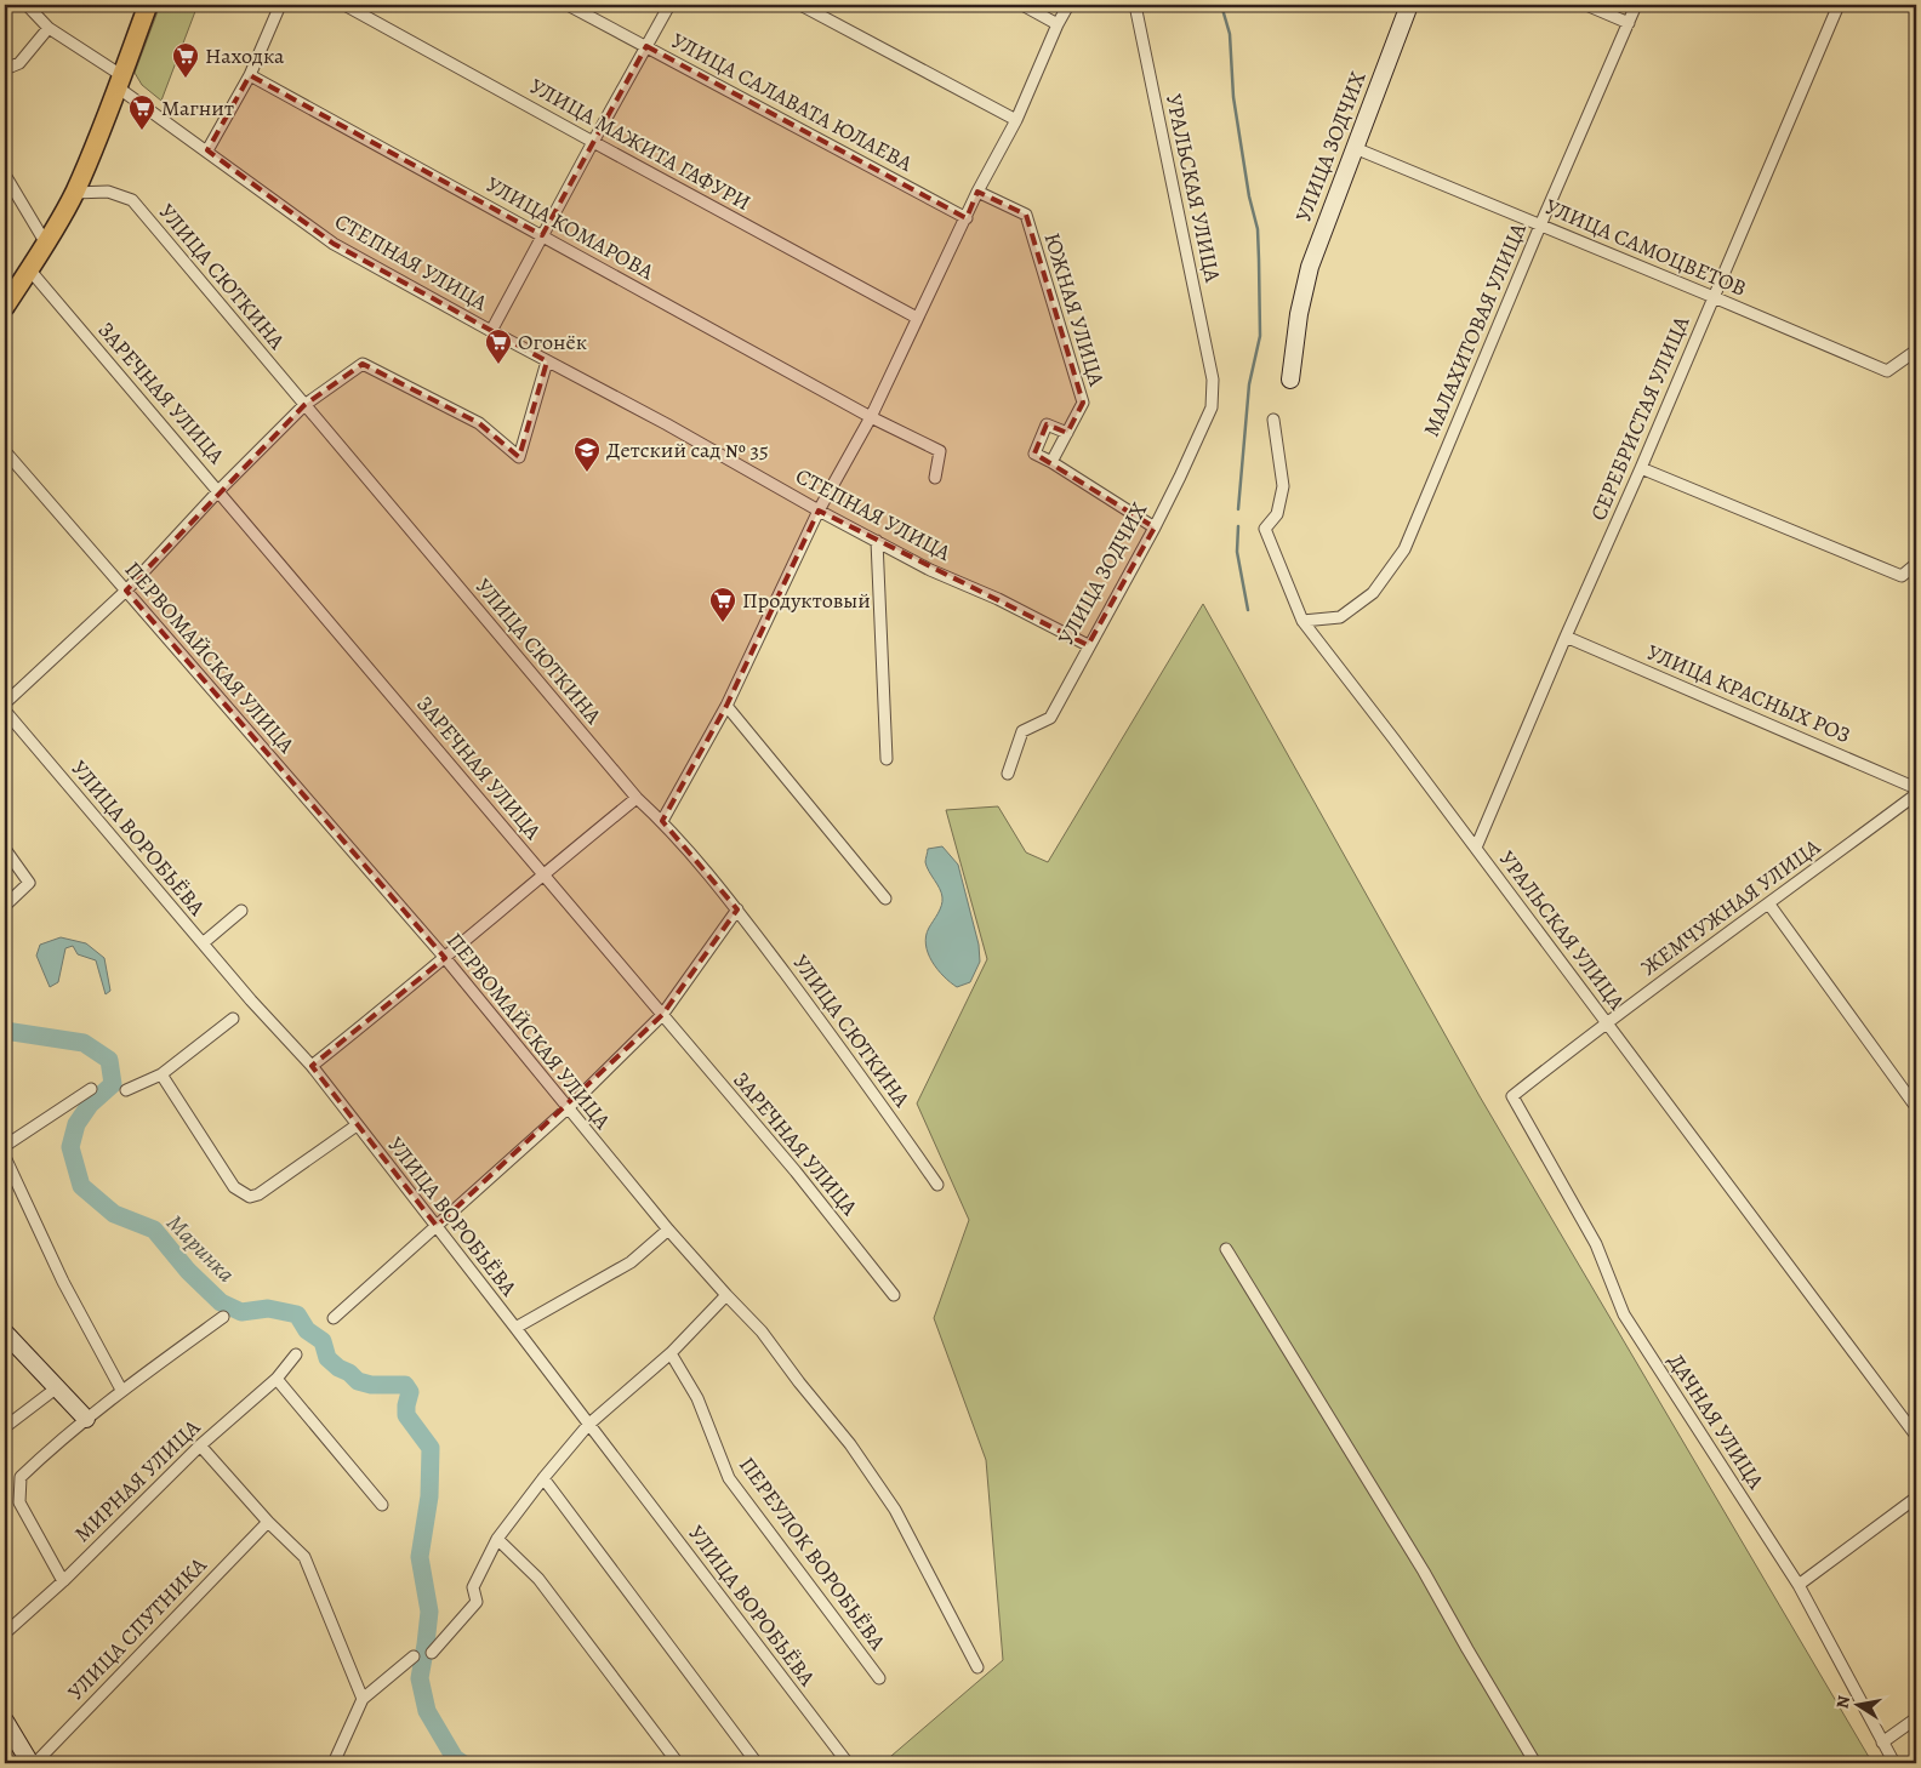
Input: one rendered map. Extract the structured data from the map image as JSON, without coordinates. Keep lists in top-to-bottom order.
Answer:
{
  "streets": {
    "street": [
      "УЛИЦА САЛАВАТА ЮЛАЕВА",
      "УЛИЦА МАЖИТА ГАФУРИ",
      "УЛИЦА ЗОДЧИХ",
      "УРАЛЬСКАЯ УЛИЦА",
      "УЛИЦА КОМАРОВА",
      "УЛИЦА САМОЦВЕТОВ",
      "СТЕПНАЯ УЛИЦА",
      "УЛИЦА СЮТКИНА",
      "ЮЖНАЯ УЛИЦА",
      "МАЛАХИТОВАЯ УЛИЦА",
      "ЗАРЕЧНАЯ УЛИЦА",
      "СЕРЕБРИСТАЯ УЛИЦА",
      "ПЕРВОМАЙСКАЯ УЛИЦА",
      "УЛИЦА КРАСНЫХ РОЗ",
      "УЛИЦА ВОРОБЬЁВА",
      "ЖЕМЧУЖНАЯ УЛИЦА",
      "ДАЧНАЯ УЛИЦА",
      "МИРНАЯ УЛИЦА",
      "ПЕРЕУЛОК ВОРОБЬЁВА",
      "УЛИЦА СПУТНИКА"
    ]
  },
  "crossings": [
    ["УЛИЦА ЗОДЧИХ", "УРАЛЬСКАЯ УЛИЦА"],
    ["УЛИЦА ЗОДЧИХ", "УЛИЦА САМОЦВЕТОВ"],
    ["УЛИЦА ЗОДЧИХ", "СТЕПНАЯ УЛИЦА"],
    ["УРАЛЬСКАЯ УЛИЦА", "МАЛАХИТОВАЯ УЛИЦА"],
    ["УРАЛЬСКАЯ УЛИЦА", "СЕРЕБРИСТАЯ УЛИЦА"],
    ["УРАЛЬСКАЯ УЛИЦА", "ЖЕМЧУЖНАЯ УЛИЦА"],
    ["УЛИЦА САМОЦВЕТОВ", "МАЛАХИТОВАЯ УЛИЦА"],
    ["УЛИЦА САМОЦВЕТОВ", "СЕРЕБРИСТАЯ УЛИЦА"],
    ["СЕРЕБРИСТАЯ УЛИЦА", "УЛИЦА КРАСНЫХ РОЗ"],
    ["ЖЕМЧУЖНАЯ УЛИЦА", "ДАЧНАЯ УЛИЦА"]
  ],
  "water": ["Маринка"],
  "places": {
    "supermarket": [
      "Находка",
      "Магнит",
      "Огонёк",
      "Продуктовый"
    ],
    "school or university": ["Детский сад № 35"]
  },
  "north": "left"
}
